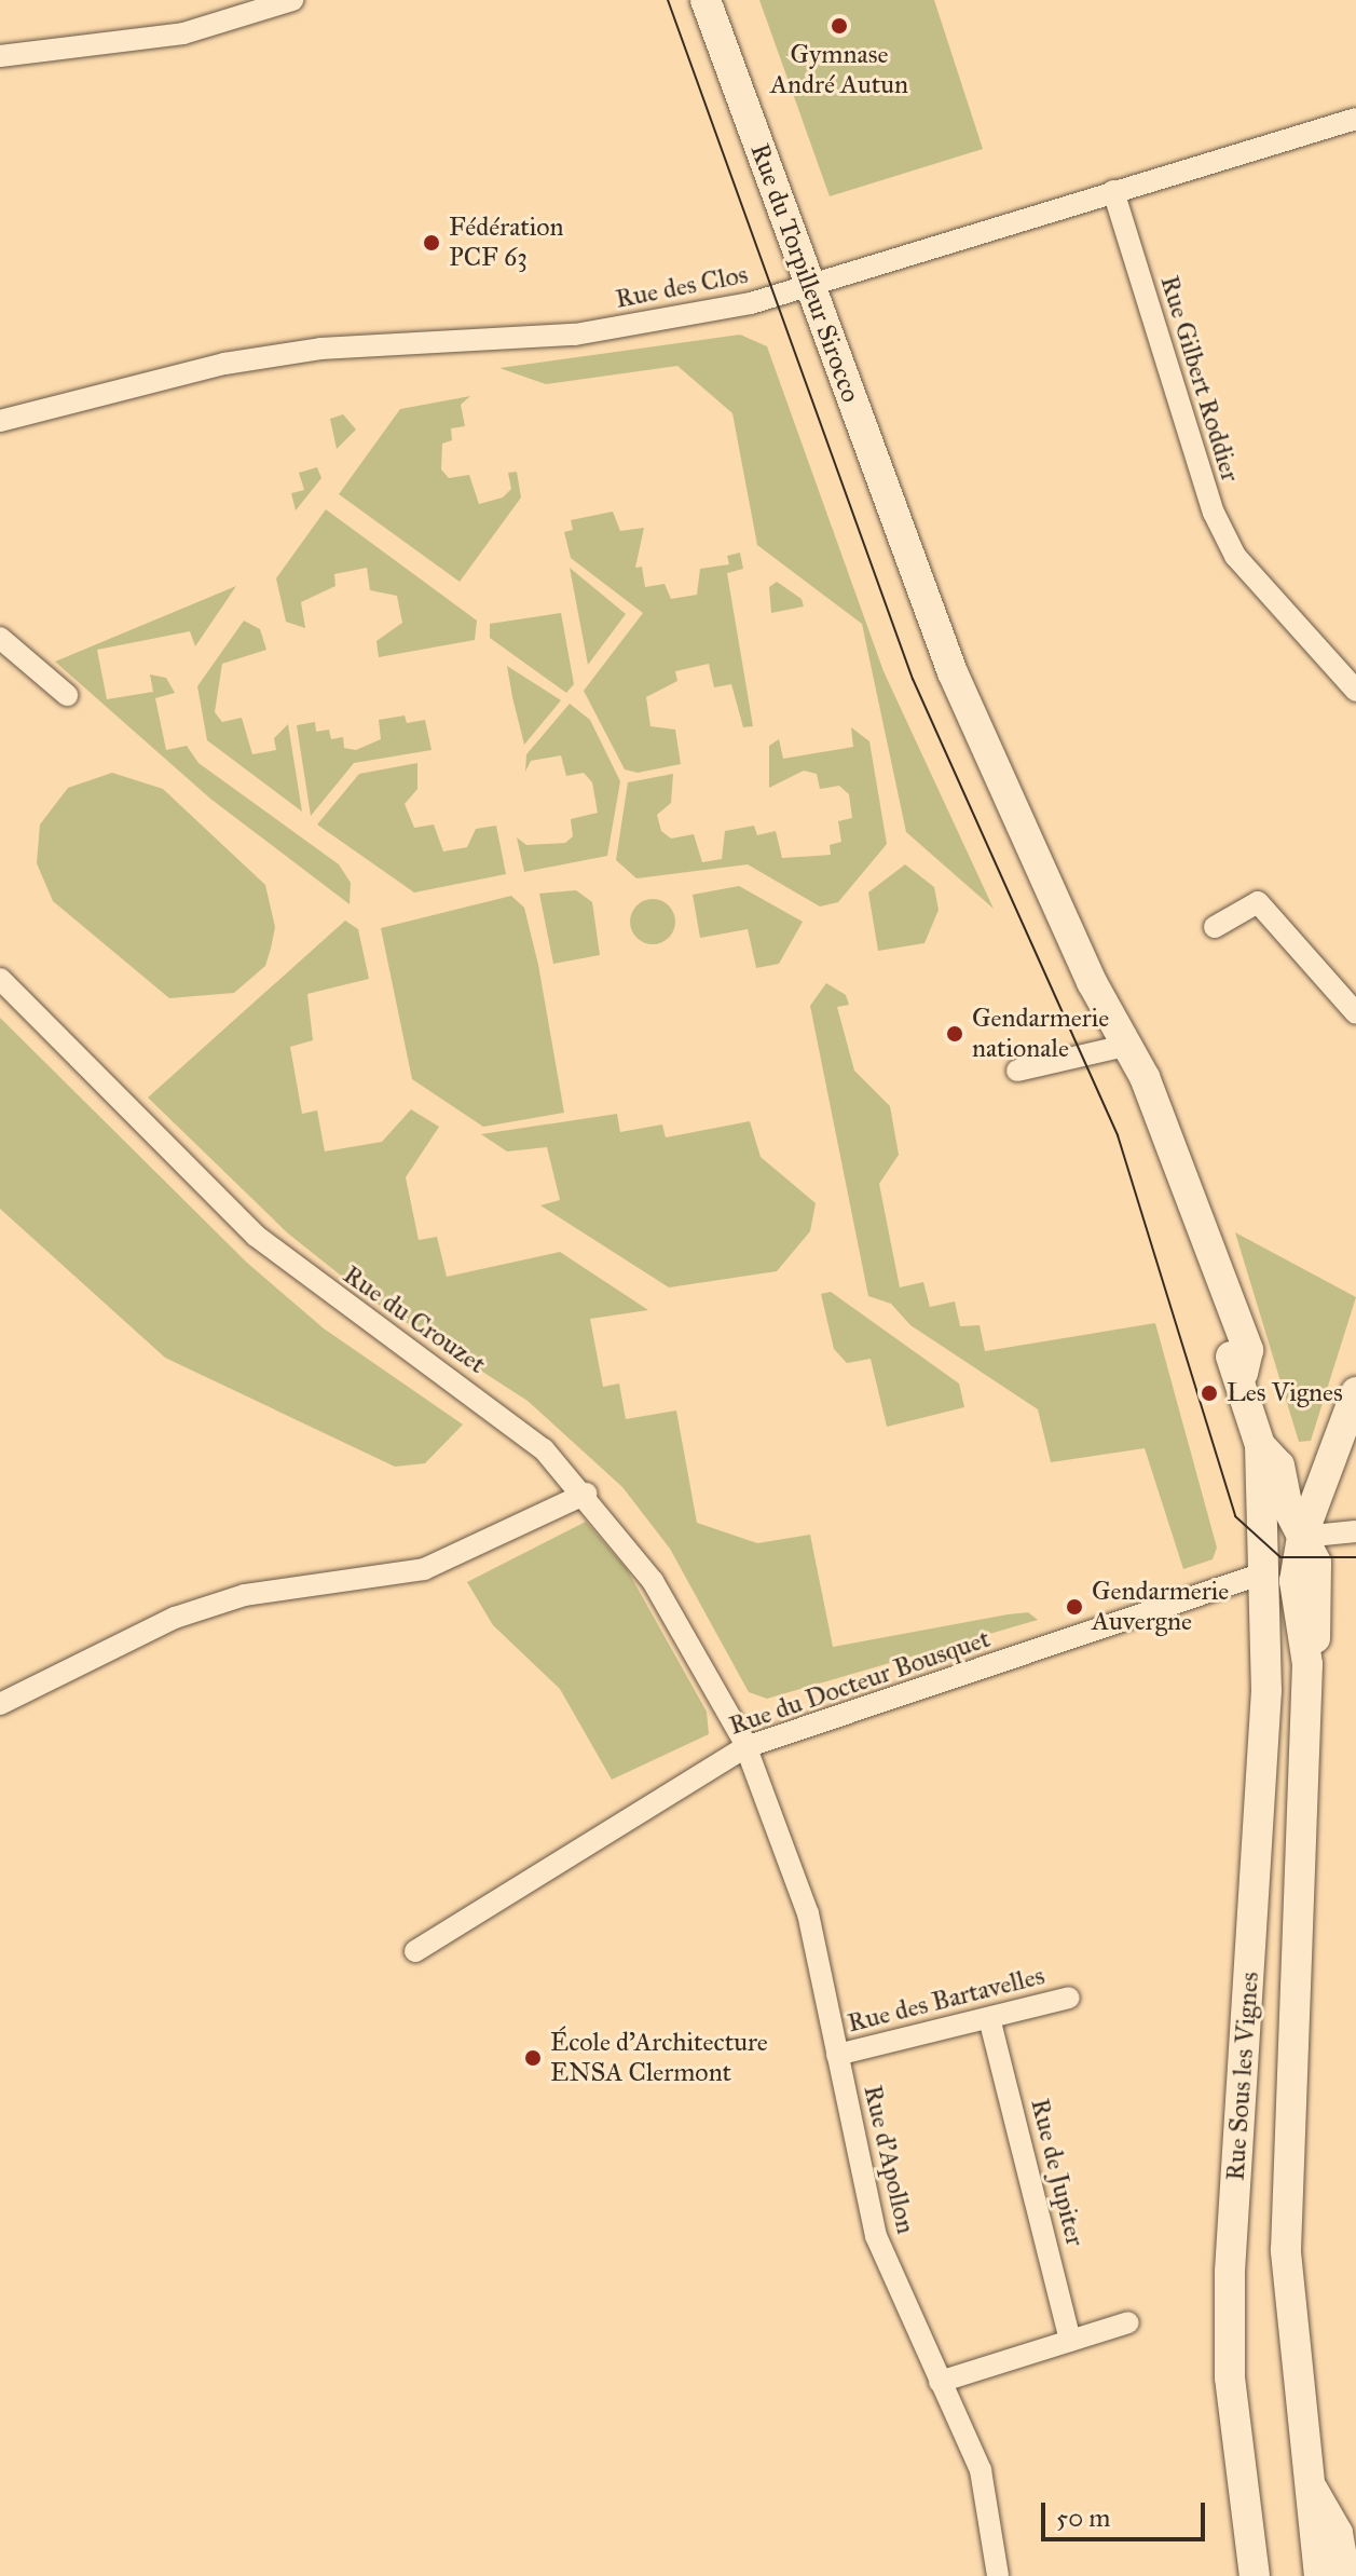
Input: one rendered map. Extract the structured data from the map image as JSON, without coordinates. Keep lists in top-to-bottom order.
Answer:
{
  "streets": {
    "street": [
      "Rue du Torpilleur Sirocco",
      "Rue des Clos",
      "Rue Gilbert Roddier",
      "Rue du Crouzet",
      "Rue du Docteur Bousquet",
      "Rue des Bartavelles",
      "Rue Sous les Vignes",
      "Rue d'Apollon",
      "Rue de Jupiter"
    ]
  },
  "crossings": [
    ["Rue du Torpilleur Sirocco", "Rue des Clos"],
    ["Rue du Torpilleur Sirocco", "Rue du Docteur Bousquet"],
    ["Rue du Torpilleur Sirocco", "Rue Sous les Vignes"],
    ["Rue des Clos", "Rue Gilbert Roddier"],
    ["Rue du Crouzet", "Rue du Docteur Bousquet"],
    ["Rue du Crouzet", "Rue d'Apollon"],
    ["Rue du Docteur Bousquet", "Rue Sous les Vignes"],
    ["Rue du Docteur Bousquet", "Rue d'Apollon"],
    ["Rue des Bartavelles", "Rue d'Apollon"],
    ["Rue des Bartavelles", "Rue de Jupiter"]
  ],
  "places": [
    "Gymnase André Autun",
    "Fédération PCF 63",
    "Gendarmerie nationale",
    "Les Vignes",
    "Gendarmerie Auvergne",
    "École d'Architecture ENSA Clermont"
  ],
  "scale_bar": "50 m"
}
